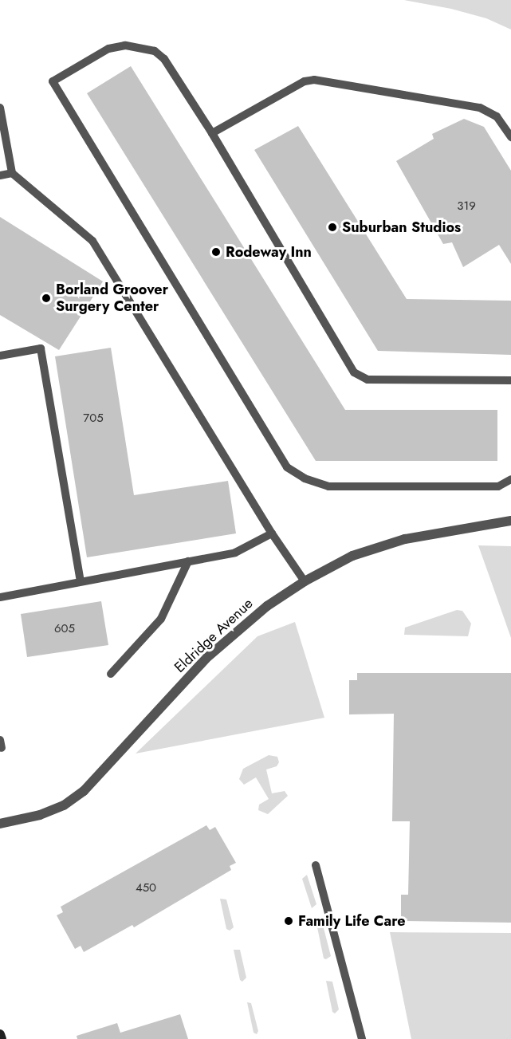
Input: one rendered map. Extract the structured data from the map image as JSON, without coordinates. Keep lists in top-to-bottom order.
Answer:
{
  "streets": {
    "street": ["Eldridge Avenue"]
  },
  "places": [
    "Suburban Studios",
    "Rodeway Inn",
    "Borland Groover Surgery Center",
    "Family Life Care"
  ],
  "house_numbers": [
    "319",
    "705",
    "605",
    "450"
  ]
}
